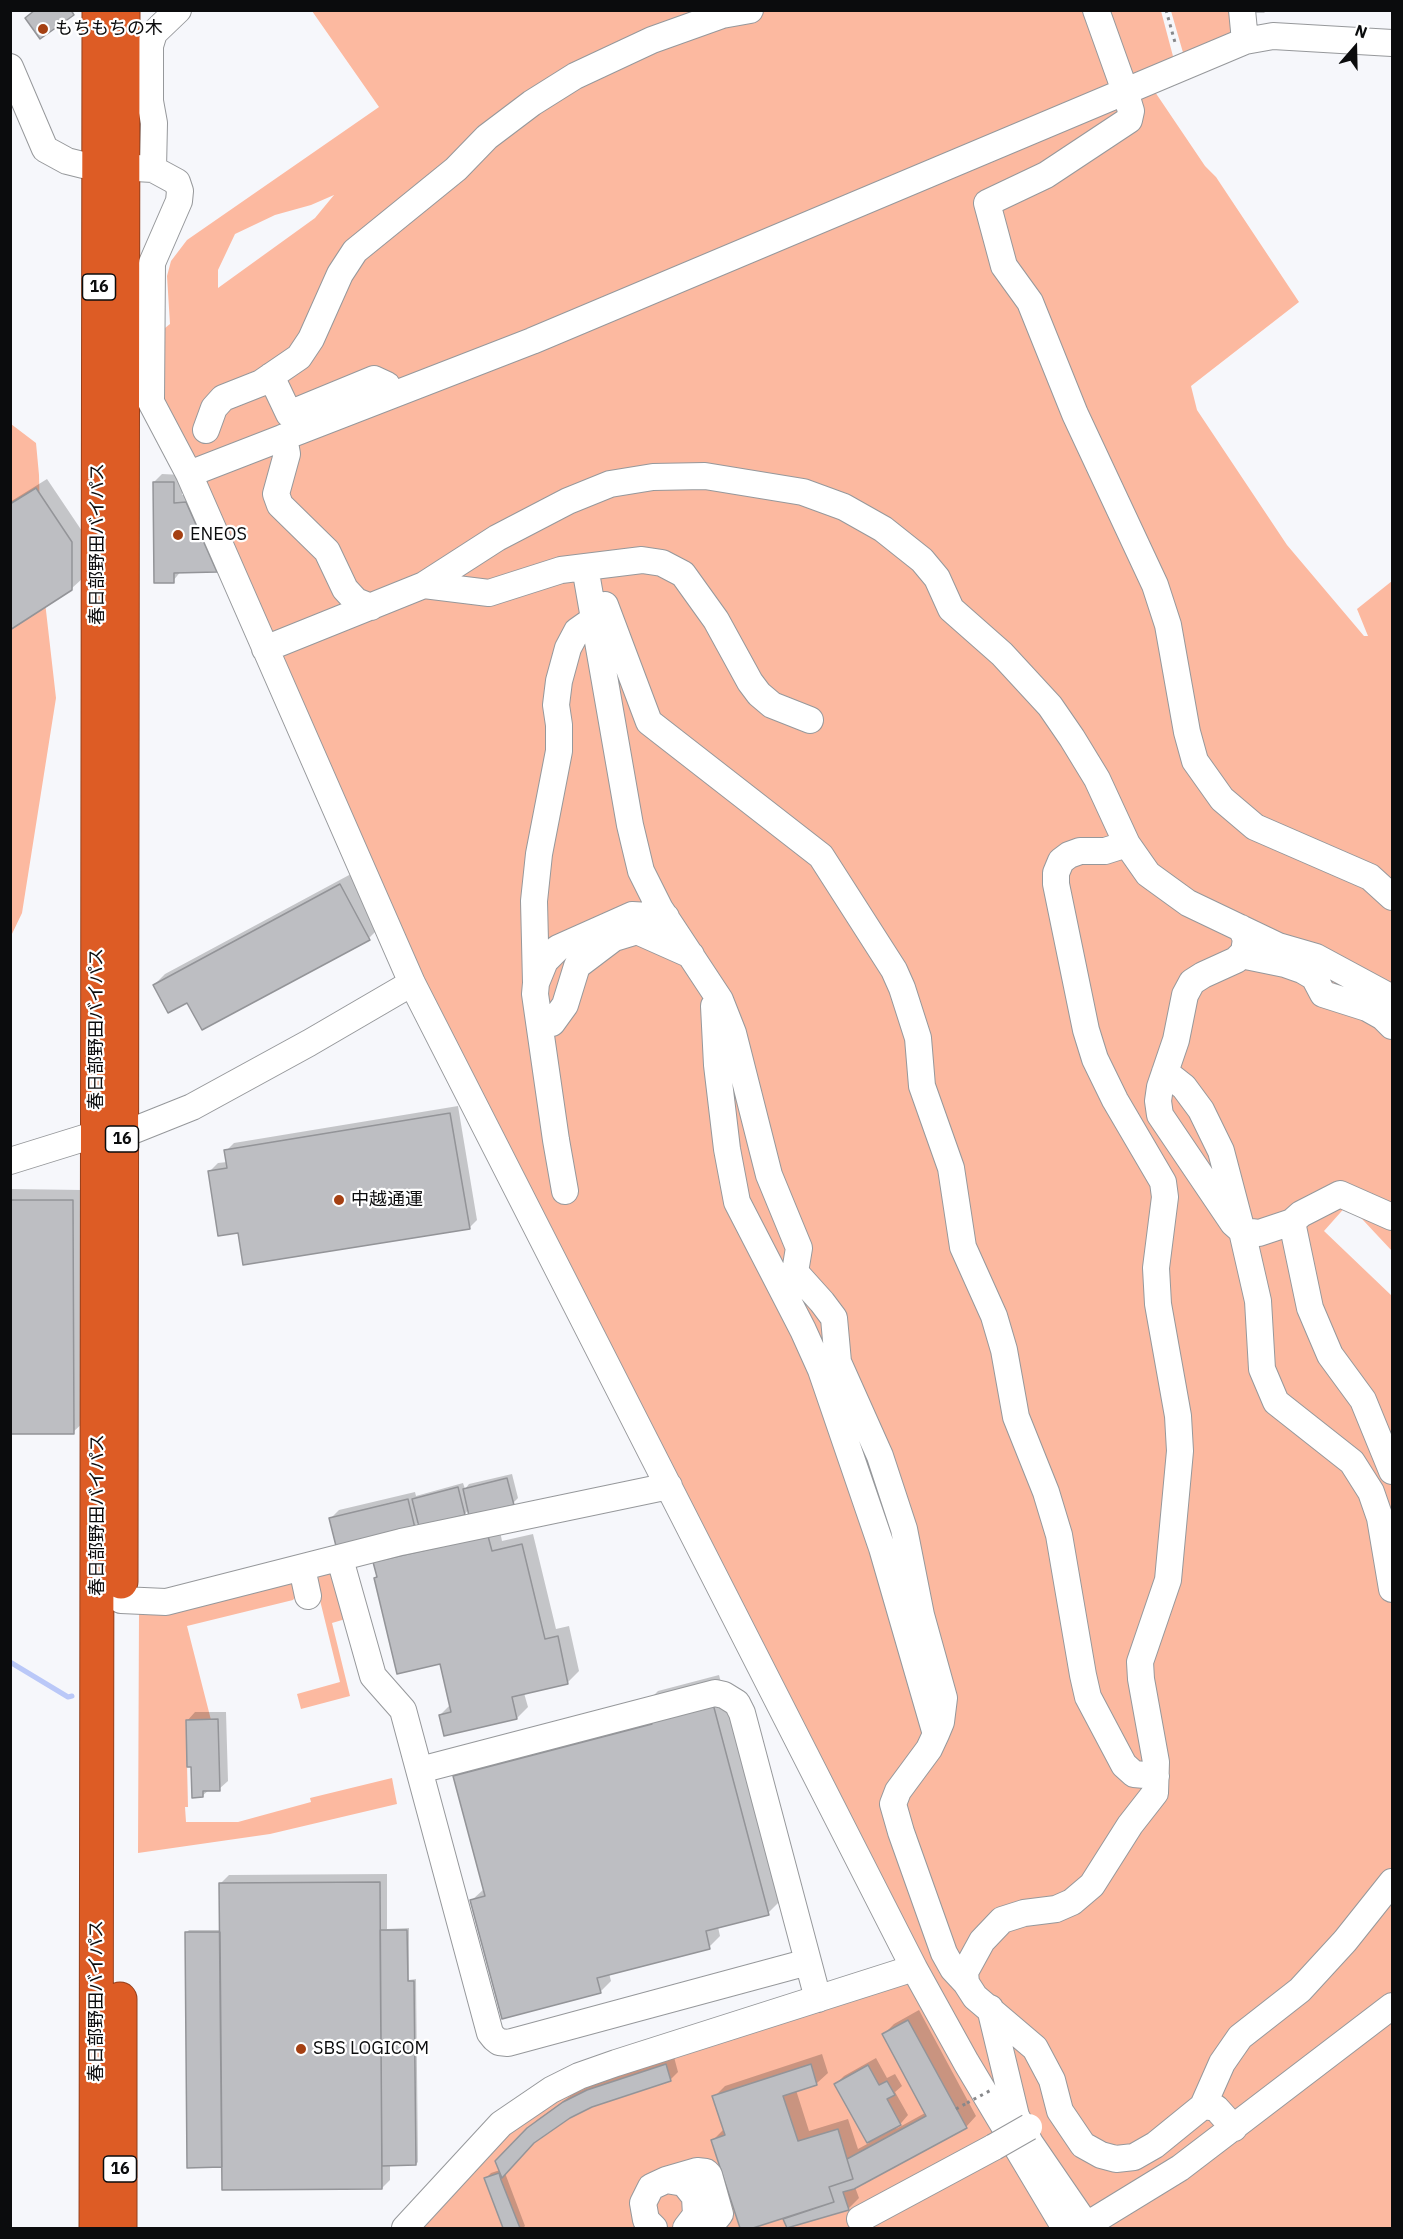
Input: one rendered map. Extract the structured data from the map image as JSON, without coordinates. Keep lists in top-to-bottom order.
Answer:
{
  "streets": {
    "highway": ["16", "春日部野田バイパス"]
  },
  "places": [
    "もちもちの木",
    "ENEOS",
    "中越通運",
    "SBS LOGICOM"
  ],
  "north": "top"
}
